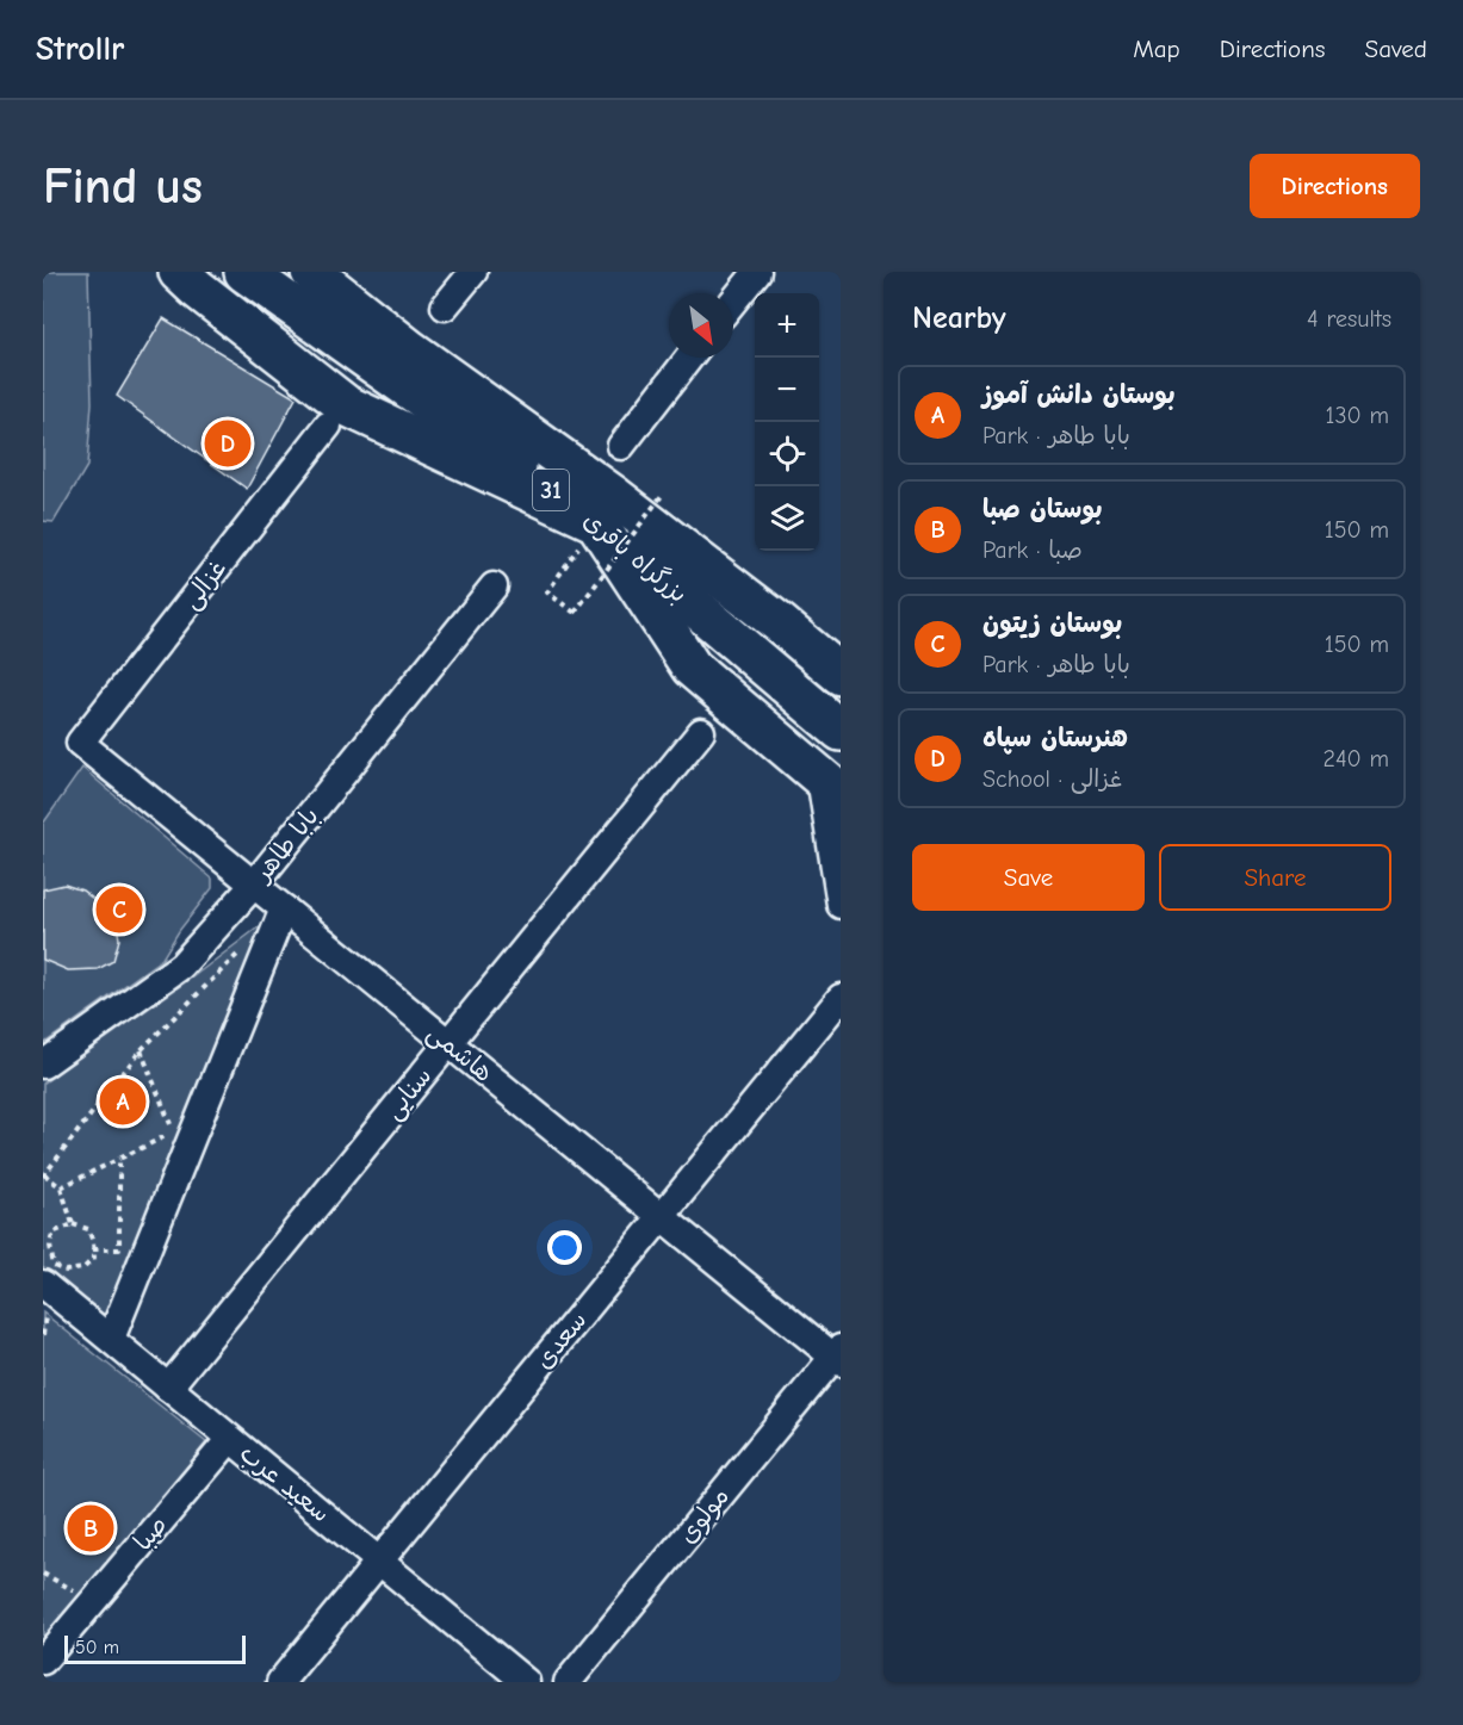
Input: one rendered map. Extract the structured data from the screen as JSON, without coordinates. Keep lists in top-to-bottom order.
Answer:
{
  "streets": {
    "highway": ["31", "بزرگراه باقری"],
    "street": [
      "غزالی",
      "بابا طاهر",
      "هاشمی",
      "سنایی",
      "سعدی",
      "سعید عرب",
      "مولوی",
      "صبا"
    ]
  },
  "crossings": [
    ["غزالی", "هاشمی"],
    ["بابا طاهر", "هاشمی"],
    ["هاشمی", "سنایی"],
    ["هاشمی", "سعدی"],
    ["هاشمی", "مولوی"],
    ["سنایی", "سعید عرب"],
    ["سعدی", "سعید عرب"],
    ["سعید عرب", "صبا"]
  ],
  "scale_bar": "50 m",
  "north": "bottom right",
  "page": {
    "header": "Strollr",
    "nav": ["Map", "Directions", "Saved"],
    "buttons": [
      "Directions",
      ["Save", "Share"]
    ],
    "title": "Find us",
    "heading": ["Nearby", "4 results"],
    "map_buttons": ["+", "−"],
    "list": [
      {
        "mark": "A",
        "name": "بوستان دانش آموز",
        "note": "Park · بابا طاهر",
        "value": "130 m"
      },
      {
        "mark": "B",
        "name": "بوستان صبا",
        "note": "Park · صبا",
        "value": "150 m"
      },
      {
        "mark": "C",
        "name": "بوستان زیتون",
        "note": "Park · بابا طاهر",
        "value": "150 m"
      },
      {
        "mark": "D",
        "name": "هنرستان سپاه",
        "note": "School · غزالی",
        "value": "240 m"
      }
    ],
    "pins": [
      "D",
      "C",
      "A",
      "B"
    ],
    "scale": "50 m"
  }
}
